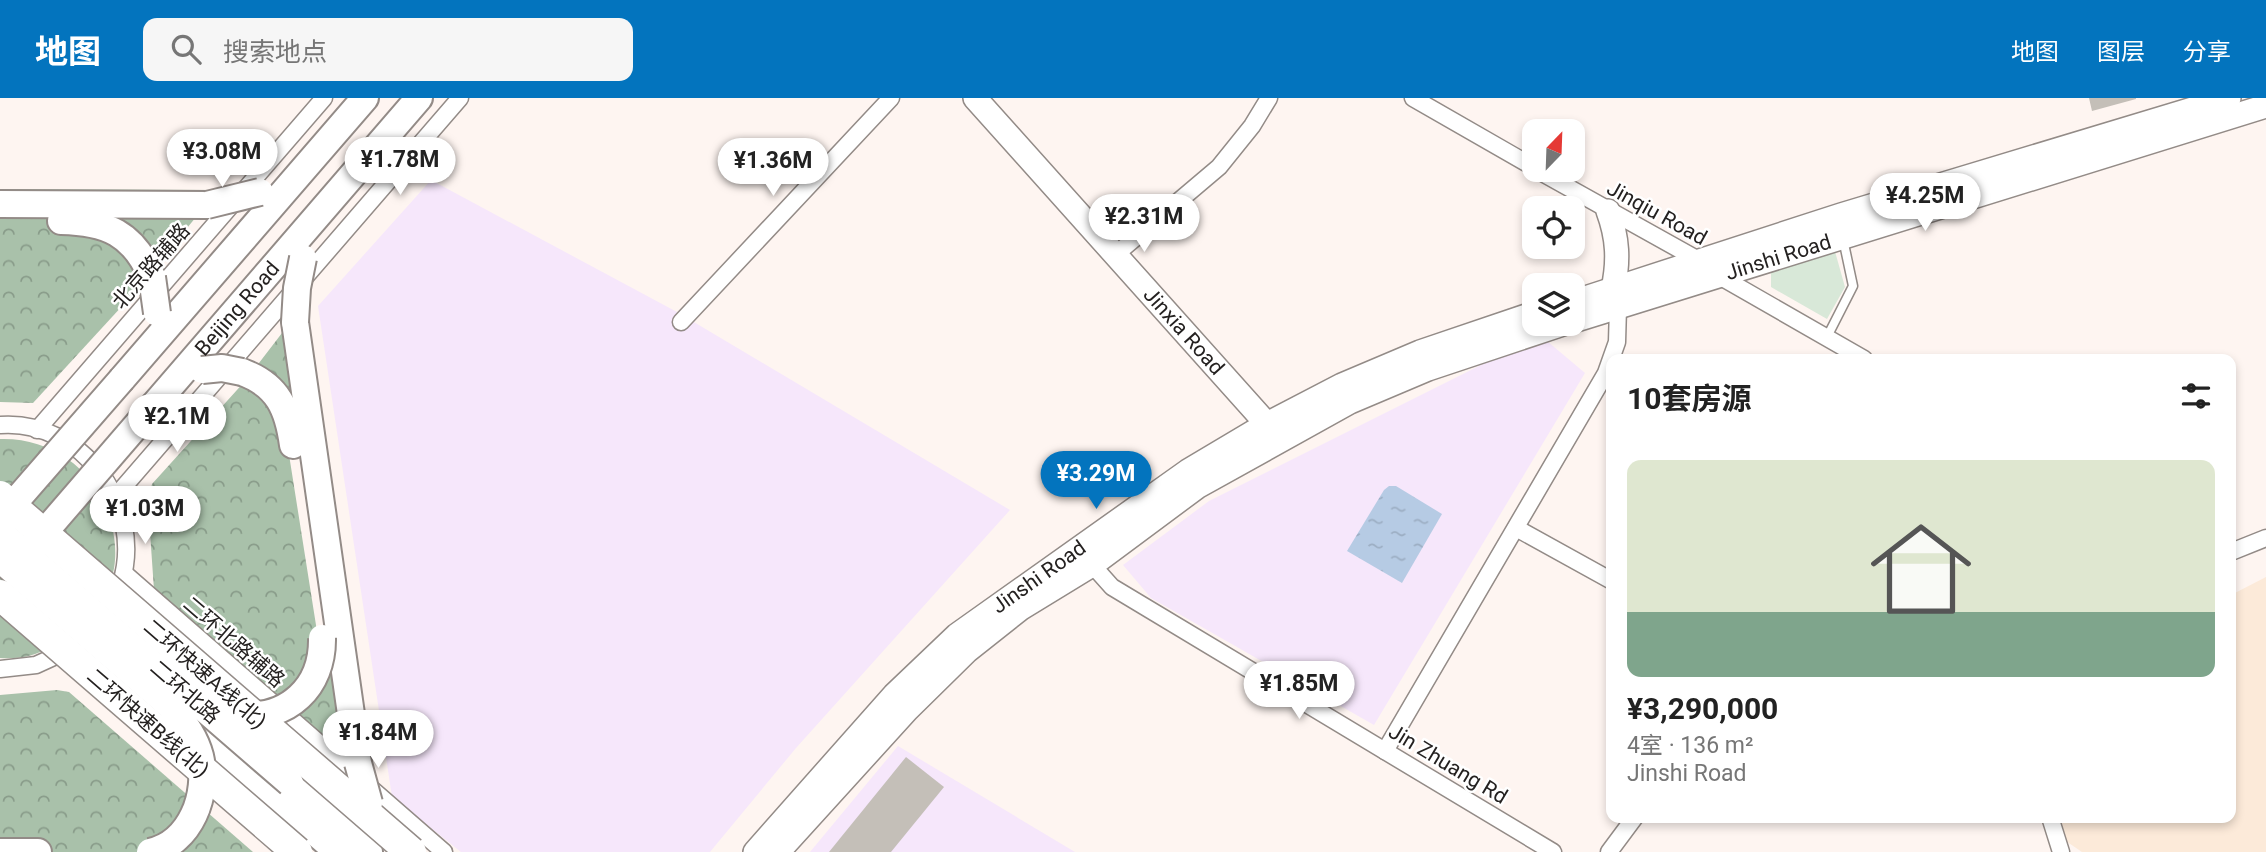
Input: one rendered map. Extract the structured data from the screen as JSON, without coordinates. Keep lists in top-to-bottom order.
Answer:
{
  "streets": {
    "highway": ["二环快速A线(北)", "二环快速B线(北)"],
    "main road": ["Beijing Road", "二环北路"],
    "street": [
      "Jinqiu Road",
      "Jinshi Road",
      "北京路辅路",
      "Jinxia Road",
      "二环北路辅路",
      "Jin Zhuang Rd"
    ]
  },
  "crossings": [
    ["Jinqiu Road", "Jinshi Road"],
    ["Jinshi Road", "Jinxia Road"],
    ["Jinshi Road", "Jin Zhuang Rd"]
  ],
  "north": "top right",
  "page": {
    "header": "地图",
    "search": "搜索地点",
    "nav": ["地图", "图层", "分享"],
    "price": [
      "¥3.08M",
      "¥1.78M",
      "¥1.36M",
      "¥4.25M",
      "¥2.31M",
      "¥2.1M",
      "¥3.29M",
      "¥1.03M",
      "¥1.85M",
      "¥1.84M"
    ],
    "heading": "10套房源",
    "list": [
      {
        "name": "¥3,290,000",
        "note": "4室 · 136 m² · Jinshi Road"
      }
    ]
  }
}
